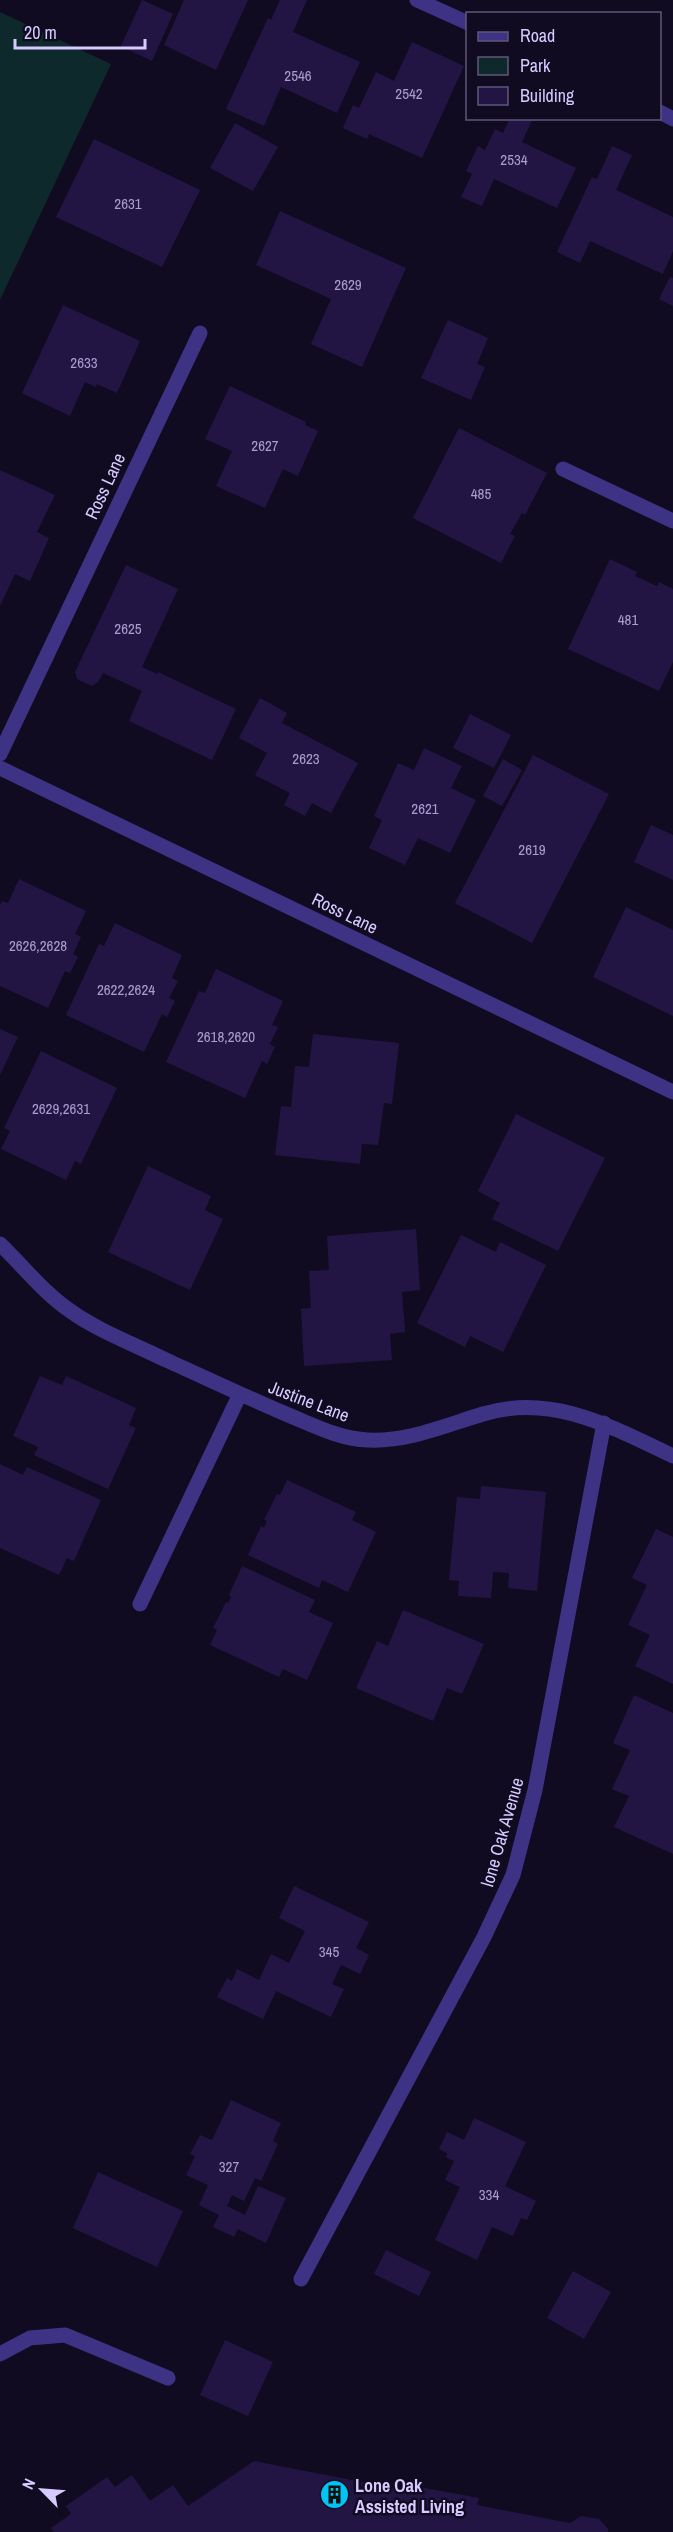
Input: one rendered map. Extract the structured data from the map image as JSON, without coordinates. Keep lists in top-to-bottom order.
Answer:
{
  "streets": {
    "street": ["Ross Lane", "Justine Lane", "lone Oak Avenue"]
  },
  "crossings": [
    ["Justine Lane", "lone Oak Avenue"]
  ],
  "places": {
    "building": ["Lone Oak Assisted Living"]
  },
  "house_numbers": [
    "2546",
    "2542",
    "2534",
    "2631",
    "2629",
    "2633",
    "2627",
    "485",
    "481",
    "2625",
    "2623",
    "2621",
    "2619",
    "2626,2628",
    "2622,2624",
    "2618,2620",
    "2629,2631",
    "345",
    "327",
    "334"
  ],
  "legend": ["Road", "Park", "Building"],
  "scale_bar": "20 m",
  "north": "top left"
}
